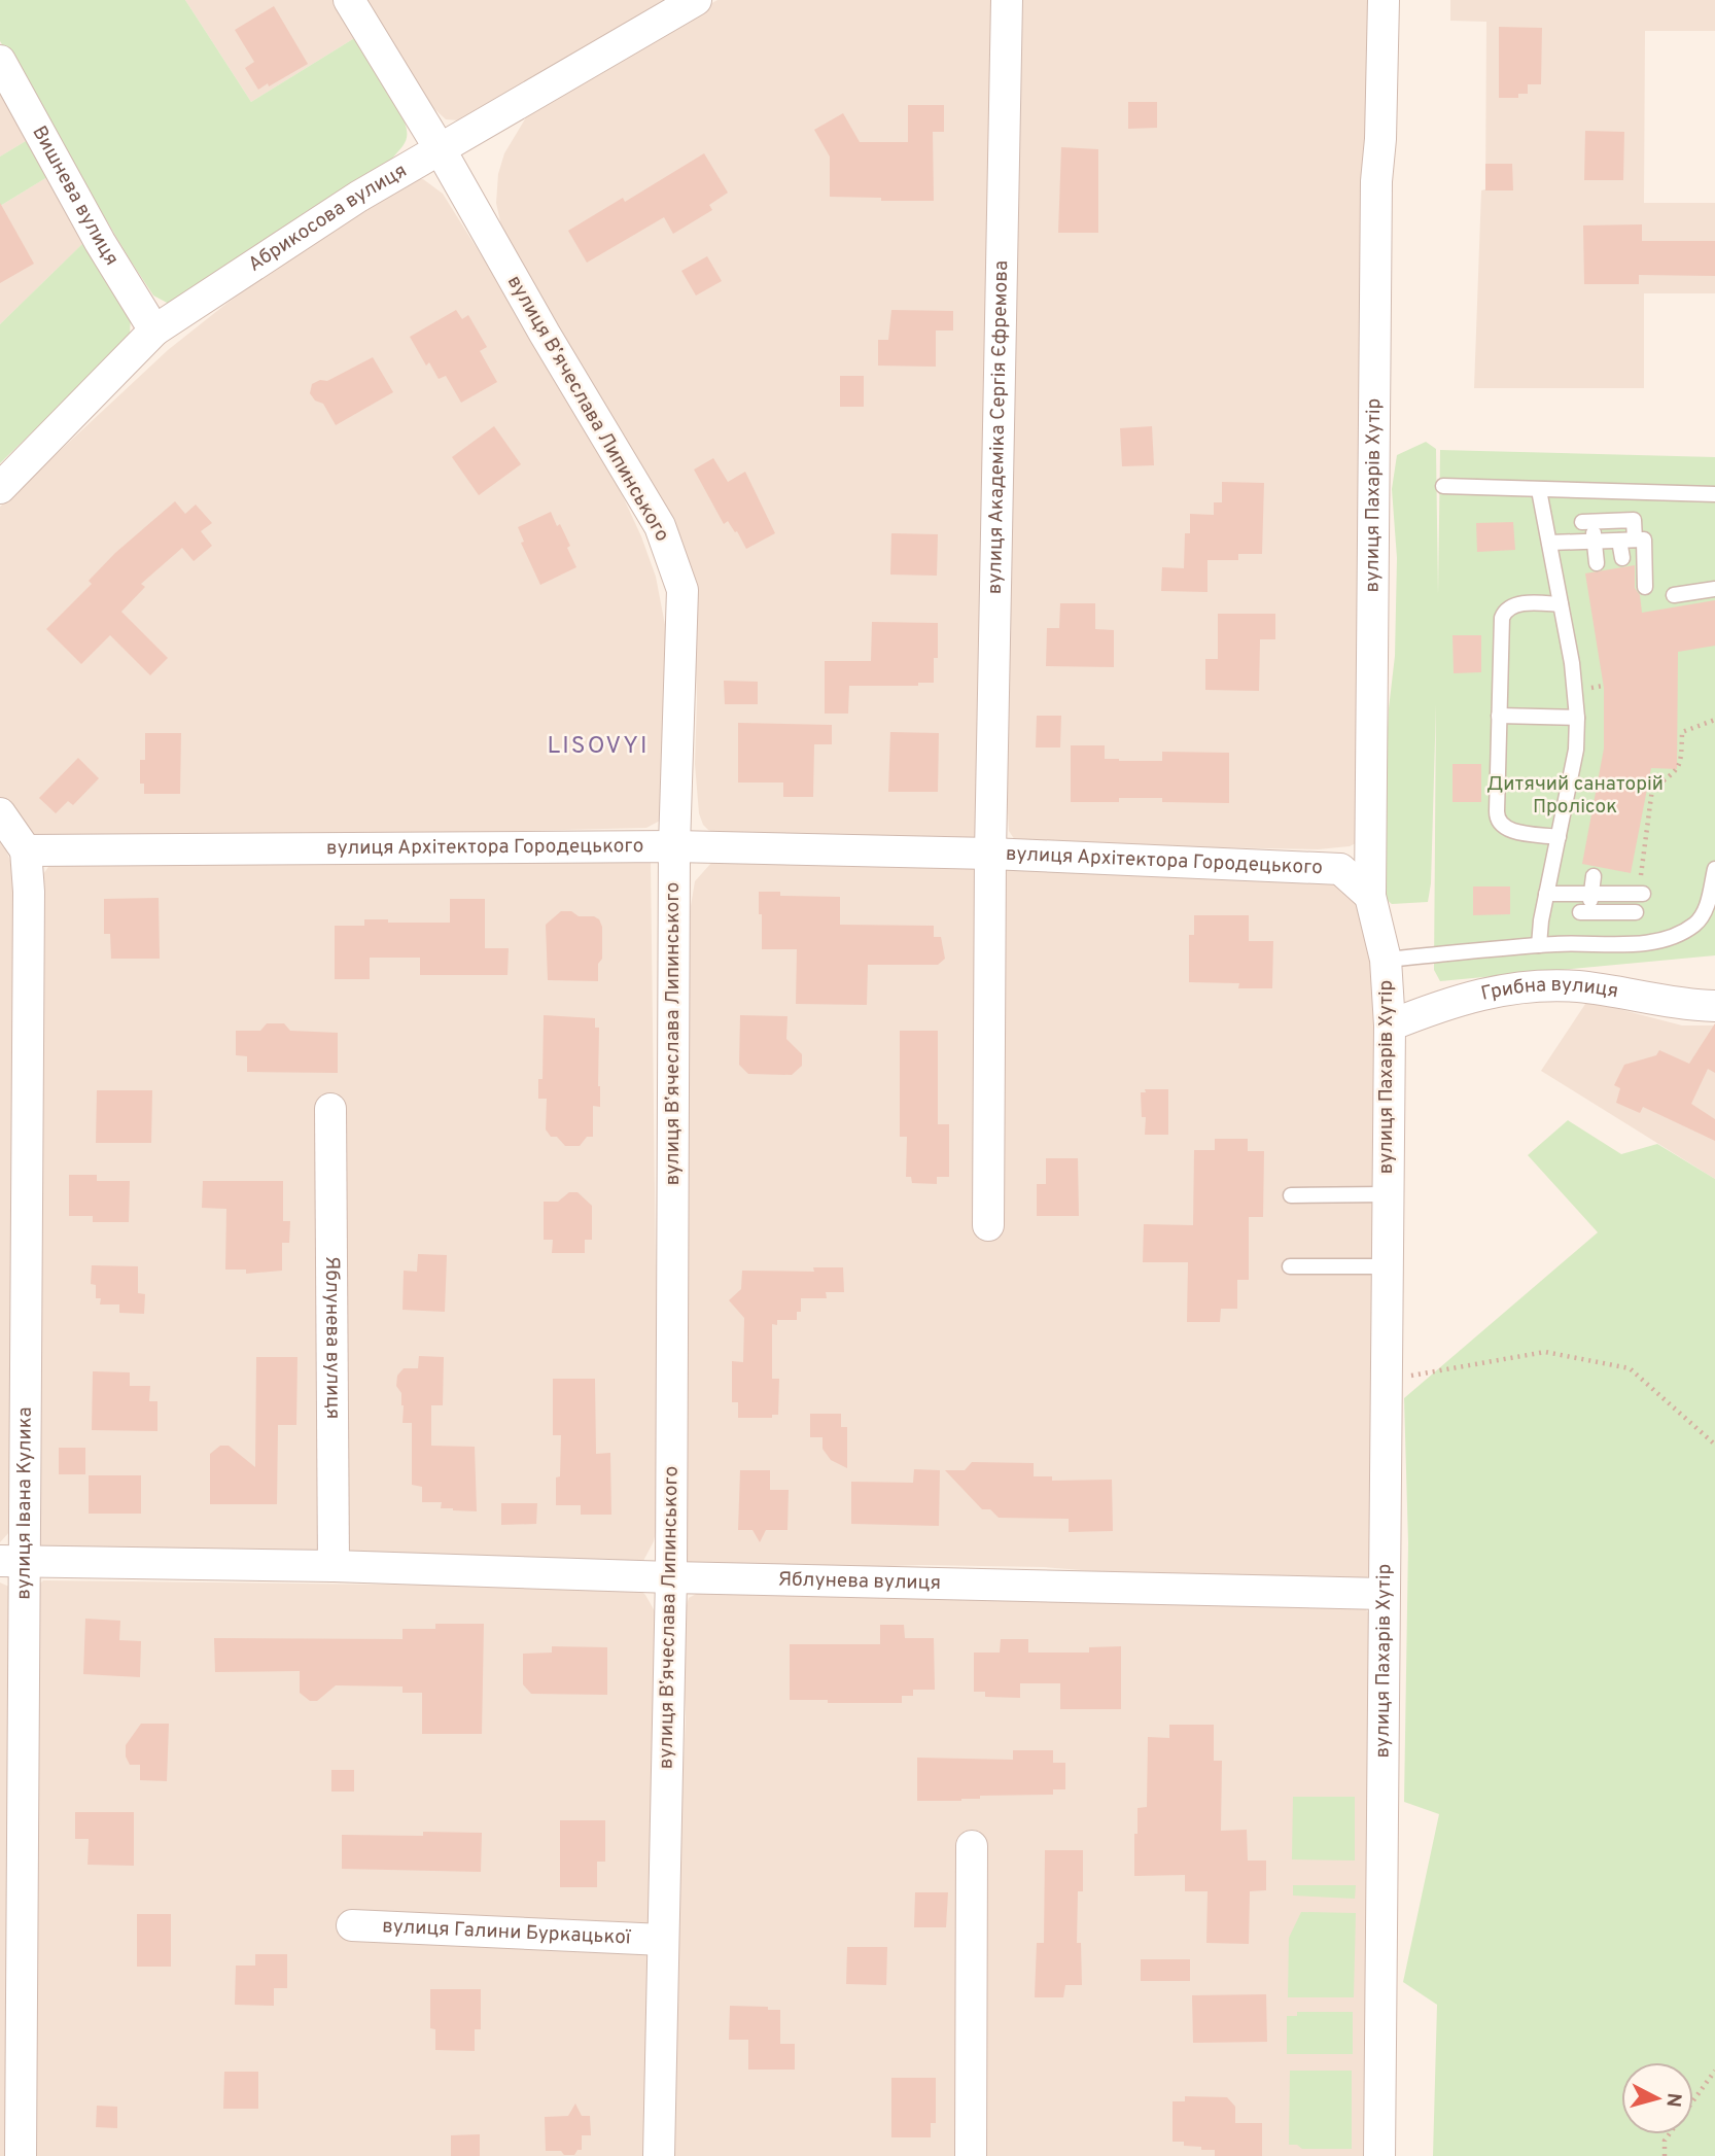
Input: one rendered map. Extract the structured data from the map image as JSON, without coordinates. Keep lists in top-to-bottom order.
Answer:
{
  "streets": {
    "street": [
      "Вишнева вулиця",
      "Абрикосова вулиця",
      "вулиця Вʼячеслава Липинського",
      "вулиця Академіка Сергія Єфремова",
      "вулиця Пахарів Хутір",
      "вулиця Архітектора Городецького",
      "Грибна вулиця",
      "Яблунева вулиця",
      "вулиця Івана Кулика",
      "вулиця Галини Буркацької"
    ]
  },
  "crossings": [
    ["Вишнева вулиця", "Абрикосова вулиця"],
    ["Абрикосова вулиця", "вулиця Вʼячеслава Липинського"],
    ["вулиця Вʼячеслава Липинського", "вулиця Архітектора Городецького"],
    ["вулиця Вʼячеслава Липинського", "Яблунева вулиця"],
    ["вулиця Вʼячеслава Липинського", "вулиця Галини Буркацької"],
    ["вулиця Академіка Сергія Єфремова", "вулиця Архітектора Городецького"],
    ["вулиця Пахарів Хутір", "вулиця Архітектора Городецького"],
    ["вулиця Пахарів Хутір", "Грибна вулиця"],
    ["вулиця Пахарів Хутір", "Яблунева вулиця"],
    ["вулиця Архітектора Городецького", "вулиця Івана Кулика"],
    ["Яблунева вулиця", "вулиця Івана Кулика"]
  ],
  "districts": ["LISOVYI"],
  "parks": ["Дитячий санаторій Пролісок"],
  "north": "right"
}
